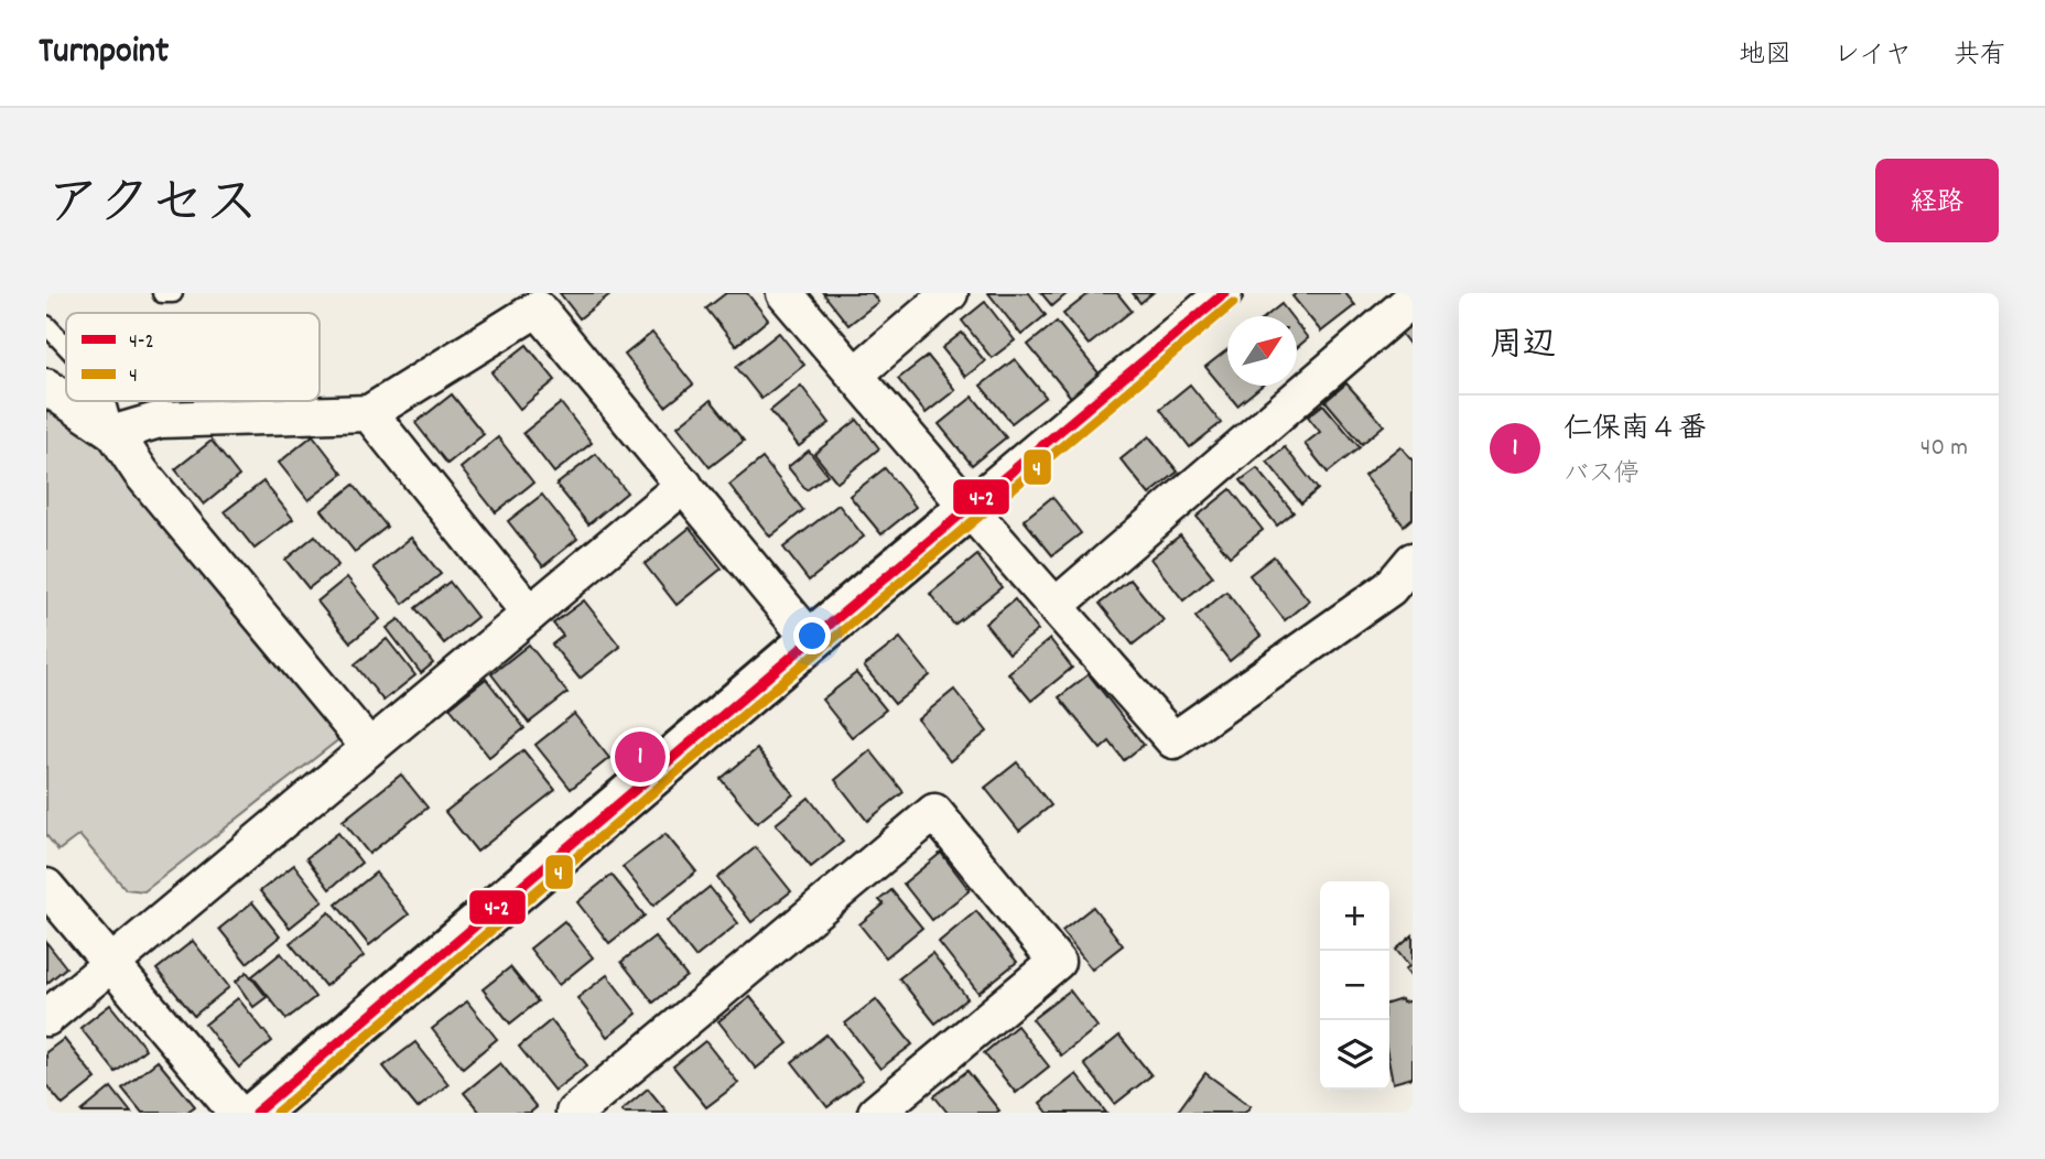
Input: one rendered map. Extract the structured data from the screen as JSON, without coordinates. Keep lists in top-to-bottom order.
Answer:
{
  "lines": ["transit line 4-2", "transit line 4"],
  "legend": ["4-2", "4"],
  "north": "top right",
  "page": {
    "header": "Turnpoint",
    "nav": ["地図", "レイヤ", "共有"],
    "title": "アクセス",
    "buttons": "経路",
    "heading": "周辺",
    "list": [
      {
        "mark": "1",
        "name": "仁保南４番",
        "note": "バス停",
        "value": "40 m"
      }
    ],
    "pins": "1",
    "map_buttons": ["+", "−"]
  }
}
